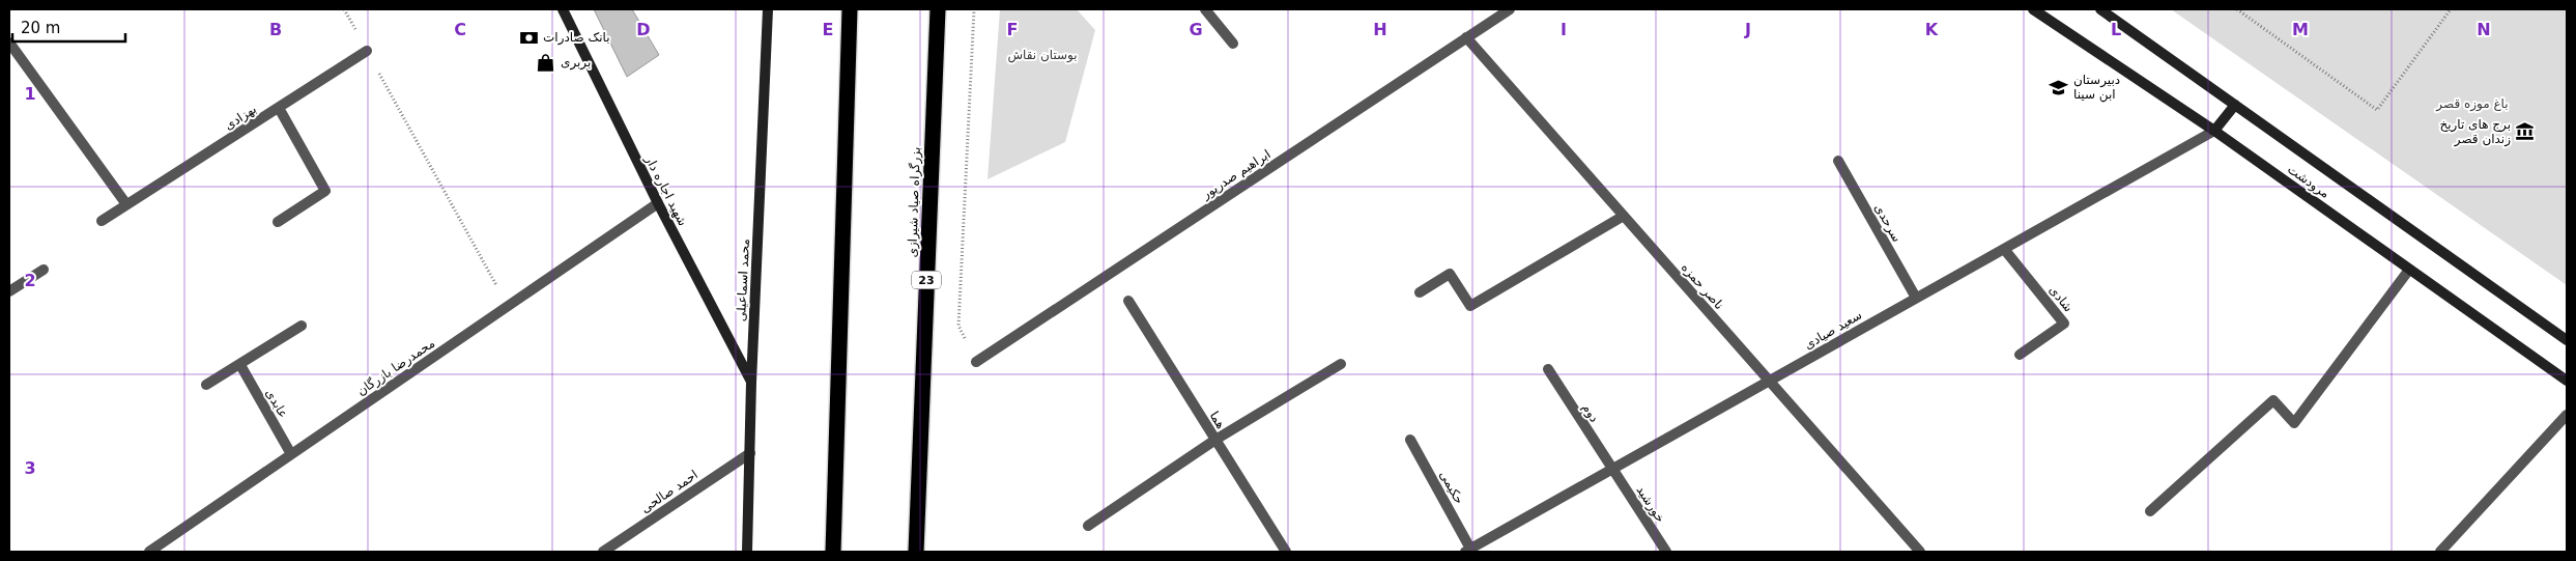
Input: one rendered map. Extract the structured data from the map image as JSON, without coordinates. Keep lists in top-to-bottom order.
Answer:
{
  "streets": {
    "highway": ["بزرگراه صیاد شیرازی", "23"],
    "main road": ["مرودشت", "شهید اجاره دار", "محمد اسماعیلی"],
    "street": [
      "بهزادی",
      "ابراهیم صدرپور",
      "سرحدی",
      "ناصر حمزه",
      "شادی",
      "سعید صیادی",
      "محمدرضا بازرگان",
      "عابدی",
      "دوم",
      "هما",
      "حکیمی",
      "احمد صالحی",
      "خورشید"
    ]
  },
  "crossings": [
    ["ابراهیم صدرپور", "ناصر حمزه"],
    ["مرودشت", "سعید صیادی"],
    ["شهید اجاره دار", "محمد اسماعیلی"],
    ["شهید اجاره دار", "محمدرضا بازرگان"],
    ["سرحدی", "سعید صیادی"],
    ["محمد اسماعیلی", "احمد صالحی"],
    ["ناصر حمزه", "سعید صیادی"],
    ["شادی", "سعید صیادی"],
    ["سعید صیادی", "دوم"],
    ["سعید صیادی", "حکیمی"],
    ["سعید صیادی", "خورشید"],
    ["محمدرضا بازرگان", "عابدی"],
    ["دوم", "خورشید"]
  ],
  "parks": ["بوستان نقاش", "باغ موزه قصر"],
  "places": {
    "bank": ["بانک صادرات"],
    "shop": ["بربری"],
    "school or university": ["دبیرستان ابن سینا"],
    "museum": ["برج های تاریخ زندان قصر"]
  },
  "scale_bar": "20 m",
  "grid": {
    "columns": [
      "B",
      "C",
      "D",
      "E",
      "F",
      "G",
      "H",
      "I",
      "J",
      "K",
      "L",
      "M",
      "N"
    ],
    "rows": ["1", "2", "3"]
  }
}
